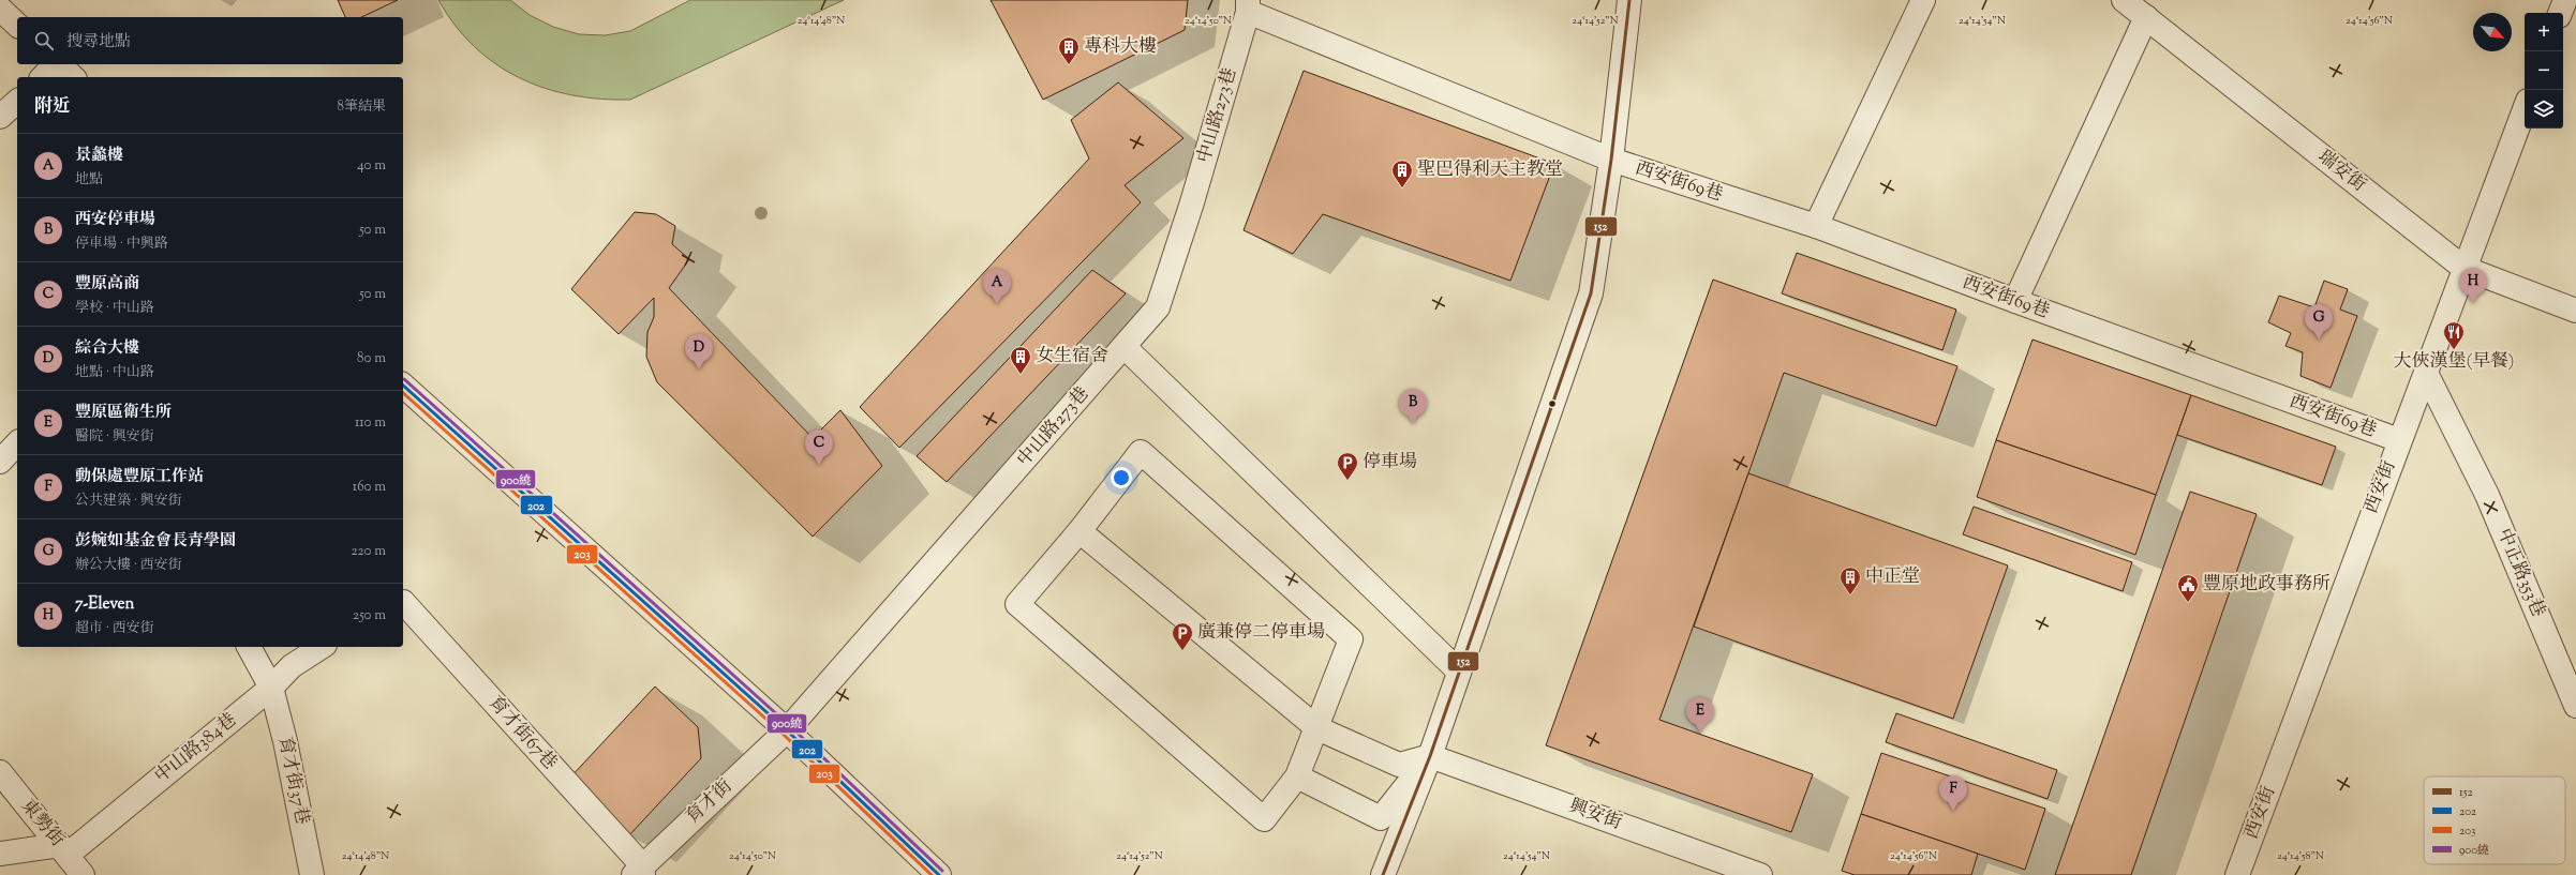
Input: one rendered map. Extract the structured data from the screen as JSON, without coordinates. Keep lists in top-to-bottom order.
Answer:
{
  "streets": {
    "street": [
      "中山路273巷",
      "瑞安街",
      "西安街69巷",
      "西安街",
      "中正路353巷",
      "育才街67巷",
      "中山路384巷",
      "育才街37巷",
      "育才街",
      "興安街",
      "東勢街"
    ]
  },
  "crossings": [
    ["中山路273巷", "西安街69巷"],
    ["中山路273巷", "育才街"],
    ["瑞安街", "西安街"],
    ["西安街69巷", "西安街"],
    ["西安街", "中正路353巷"],
    ["育才街67巷", "育才街"],
    ["中山路384巷", "育才街37巷"],
    ["中山路384巷", "東勢街"]
  ],
  "places": {
    "building": [
      "專科大樓",
      "聖巴得利天主教堂",
      "女生宿舍",
      "中正堂"
    ],
    "restaurant": ["大俠漢堡(早餐)"],
    "parking": ["停車場", "廣兼停二停車場"],
    "public building": ["豐原地政事務所"]
  },
  "lines": [
    "transit line 152",
    "transit line 900繞",
    "transit line 202",
    "transit line 203"
  ],
  "legend": [
    "152",
    "202",
    "203",
    "900繞"
  ],
  "north": "bottom right",
  "page": {
    "map_buttons": ["+", "−"],
    "search": "搜尋地點",
    "heading": ["附近", "8筆結果"],
    "list": [
      {
        "mark": "A",
        "name": "景蠡樓",
        "note": "地點",
        "value": "40 m"
      },
      {
        "mark": "B",
        "name": "西安停車場",
        "note": "停車場 · 中興路",
        "value": "50 m"
      },
      {
        "mark": "C",
        "name": "豐原高商",
        "note": "學校 · 中山路",
        "value": "50 m"
      },
      {
        "mark": "D",
        "name": "綜合大樓",
        "note": "地點 · 中山路",
        "value": "80 m"
      },
      {
        "mark": "E",
        "name": "豐原區衛生所",
        "note": "醫院 · 興安街",
        "value": "110 m"
      },
      {
        "mark": "F",
        "name": "動保處豐原工作站",
        "note": "公共建築 · 興安街",
        "value": "160 m"
      },
      {
        "mark": "G",
        "name": "彭婉如基金會長青學園",
        "note": "辦公大樓 · 西安街",
        "value": "220 m"
      },
      {
        "mark": "H",
        "name": "7-Eleven",
        "note": "超市 · 西安街",
        "value": "250 m"
      }
    ],
    "pins": [
      "H",
      "A",
      "G",
      "D",
      "B",
      "C",
      "E",
      "F"
    ]
  },
  "coordinates": [
    "24°14'48\"N",
    "24°14'50\"N",
    "24°14'52\"N",
    "24°14'54\"N",
    "24°14'56\"N",
    "24°14'58\"N"
  ]
}
